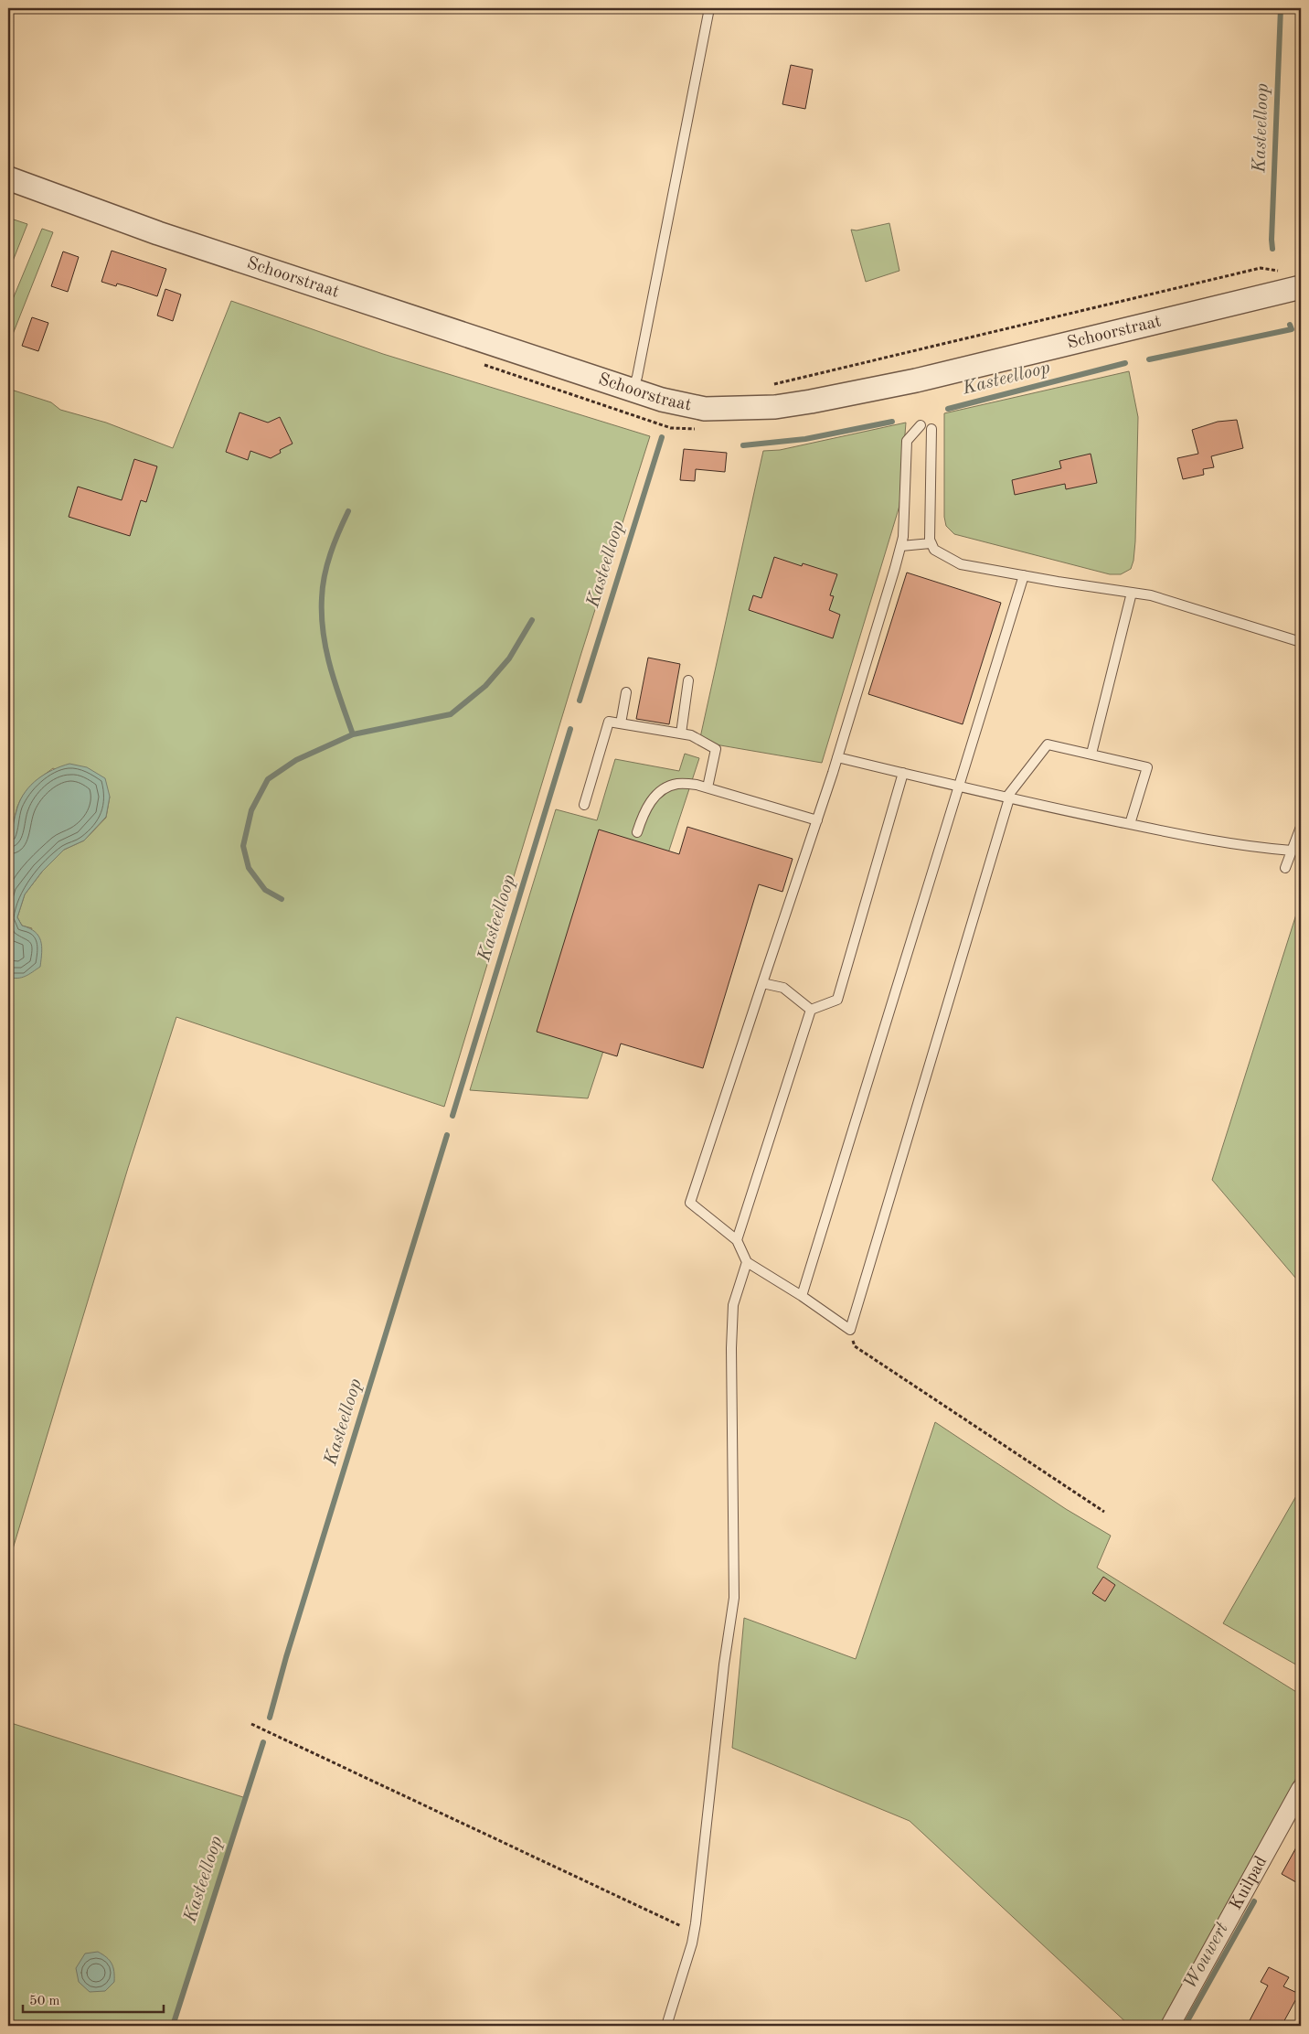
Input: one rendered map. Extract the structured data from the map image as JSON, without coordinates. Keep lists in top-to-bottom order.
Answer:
{
  "streets": {
    "street": ["Schoorstraat", "Kuilpad"]
  },
  "water": ["Kasteelloop", "Wouwert"],
  "scale_bar": "50 m"
}
